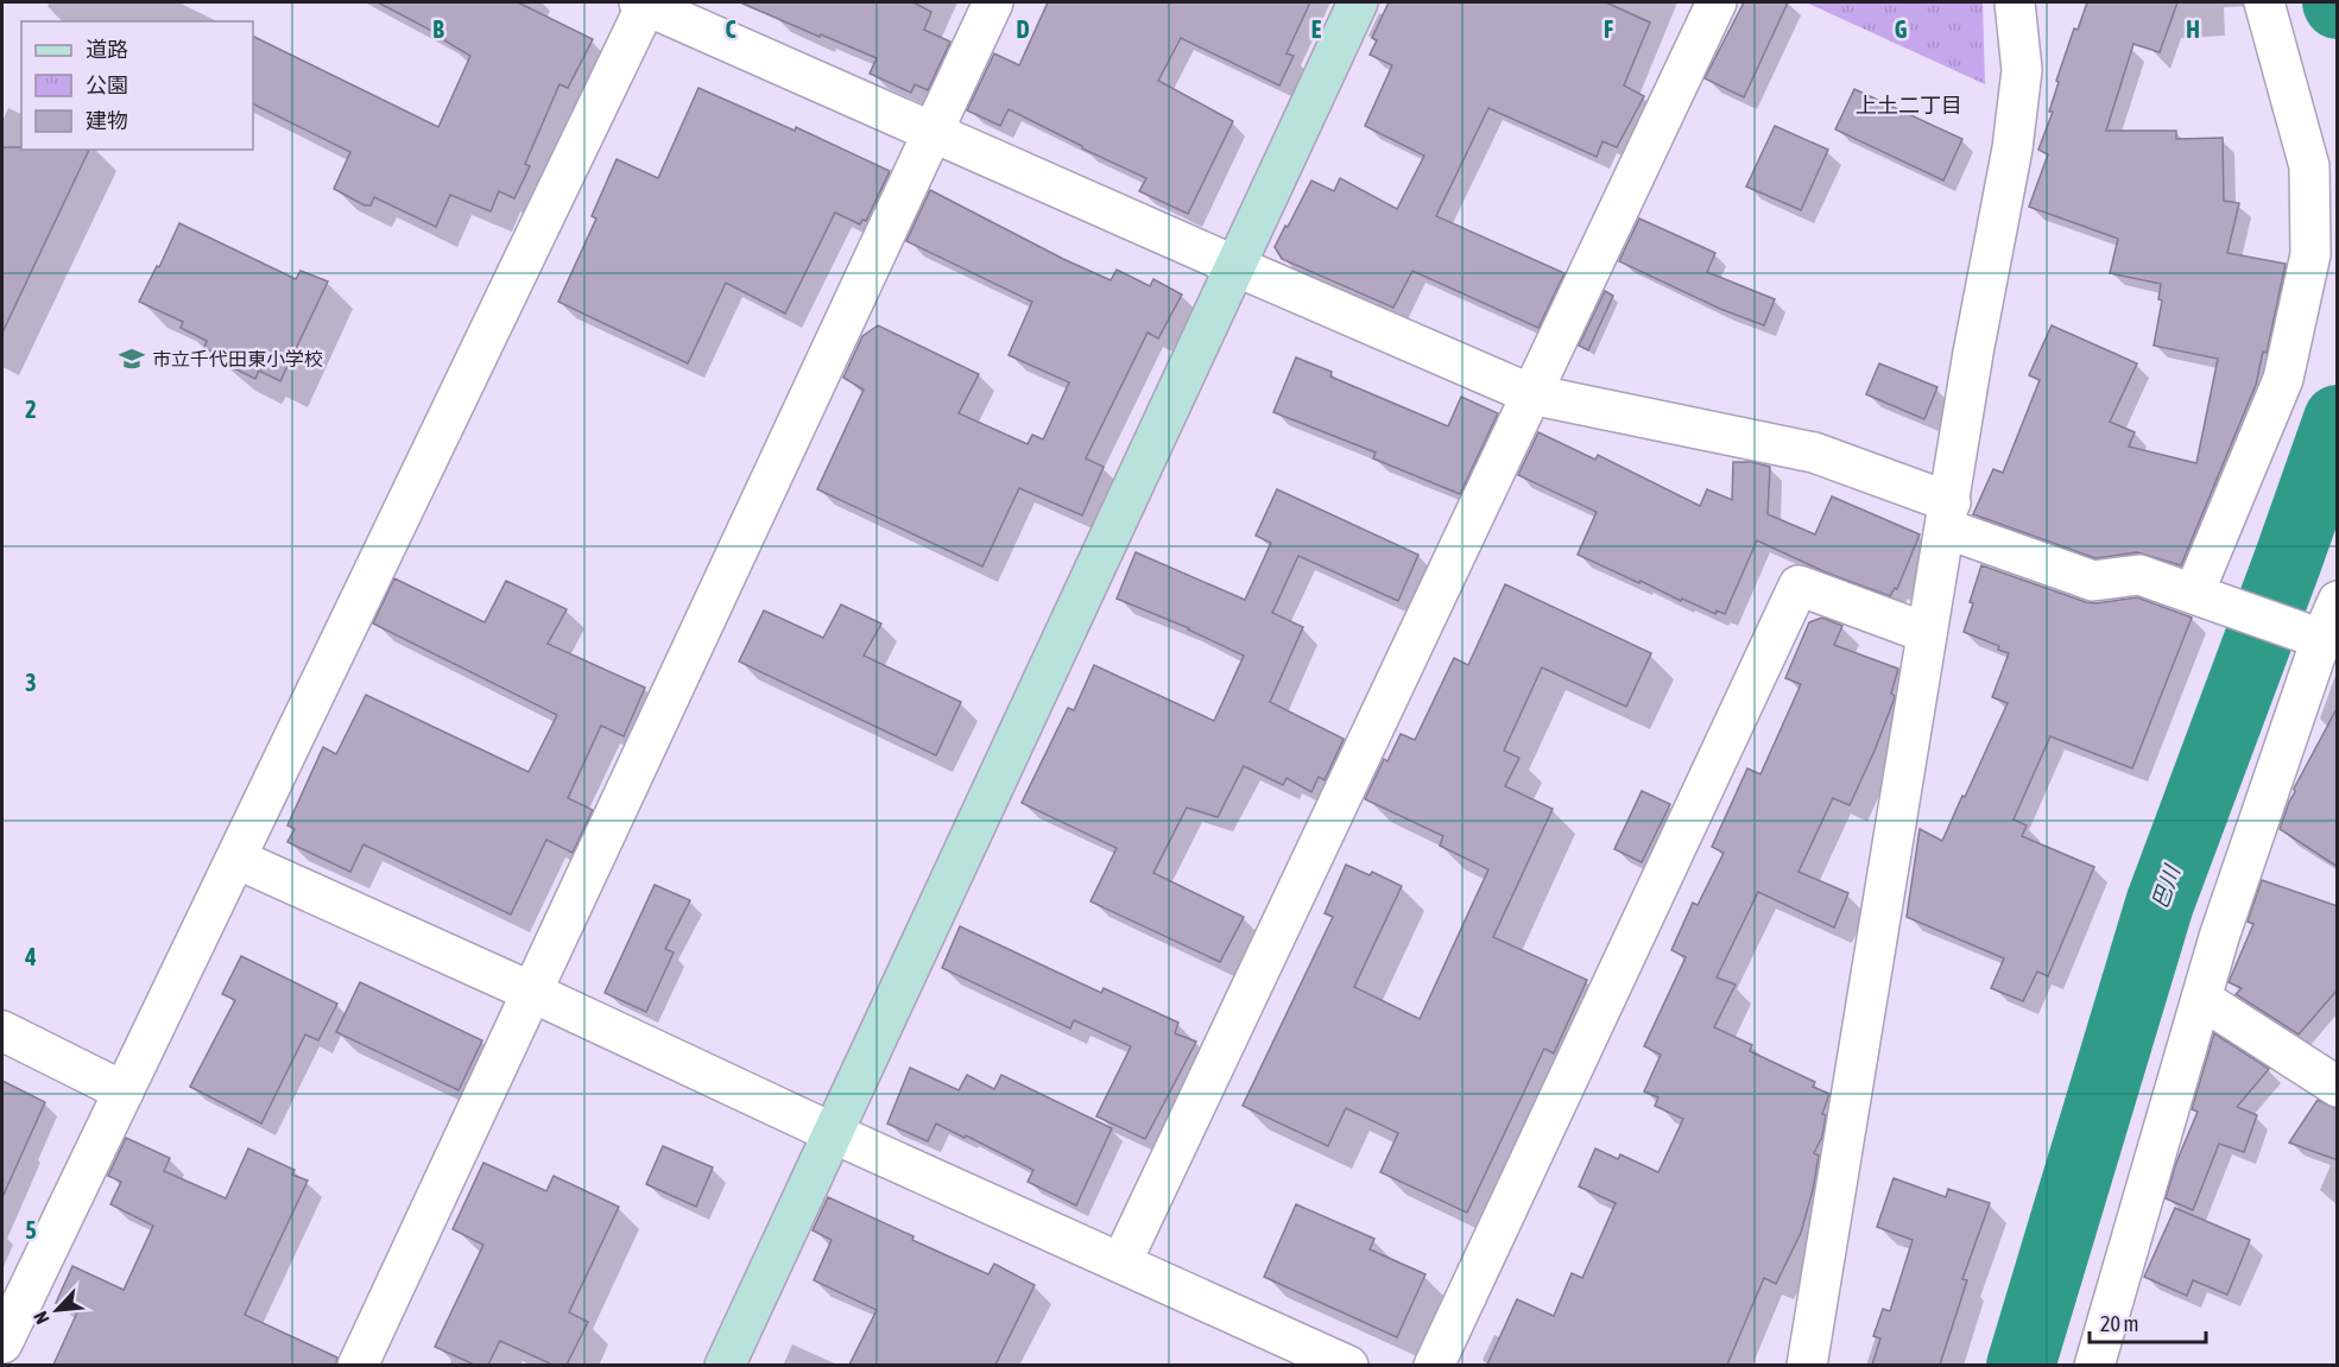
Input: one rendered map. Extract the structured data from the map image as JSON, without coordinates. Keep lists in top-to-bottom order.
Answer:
{
  "districts": ["上土二丁目"],
  "water": ["巴川"],
  "places": {
    "school or university": ["市立千代田東小学校"]
  },
  "legend": ["道路", "公園", "建物"],
  "scale_bar": "20 m",
  "north": "bottom left",
  "grid": {
    "columns": [
      "B",
      "C",
      "D",
      "E",
      "F",
      "G",
      "H"
    ],
    "rows": [
      "2",
      "3",
      "4",
      "5"
    ]
  }
}
